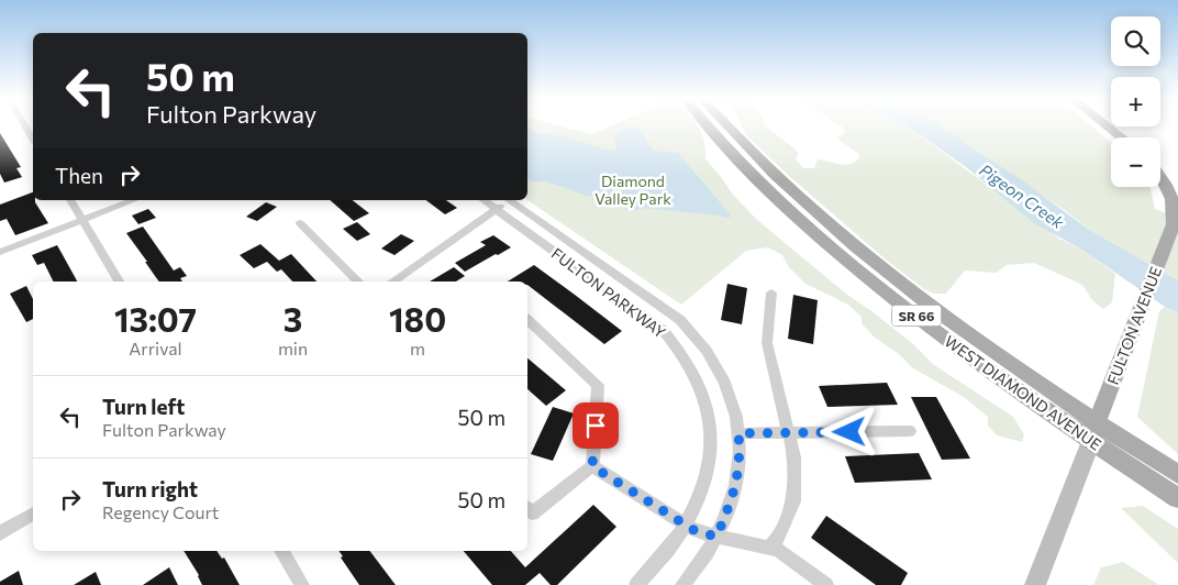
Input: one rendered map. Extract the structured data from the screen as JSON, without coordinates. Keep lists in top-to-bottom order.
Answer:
{
  "streets": {
    "main road": ["SR 66", "FULTON AVENUE", "WEST DIAMOND AVENUE"],
    "street": ["FULTON PARKWAY"]
  },
  "crossings": [
    ["FULTON AVENUE", "WEST DIAMOND AVENUE"]
  ],
  "water": ["Pigeon Creek"],
  "parks": ["Diamond Valley Park"],
  "page": {
    "map_buttons": ["+", "−"],
    "turn": ["50 m", "Fulton Parkway"],
    "then": "Then",
    "eta": [
      "13:07",
      "Arrival",
      "3",
      "min",
      "180",
      "m"
    ],
    "list": [
      {
        "name": "Turn left",
        "note": "Fulton Parkway",
        "value": "50 m"
      },
      {
        "name": "Turn right",
        "note": "Regency Court",
        "value": "50 m"
      }
    ]
  }
}
